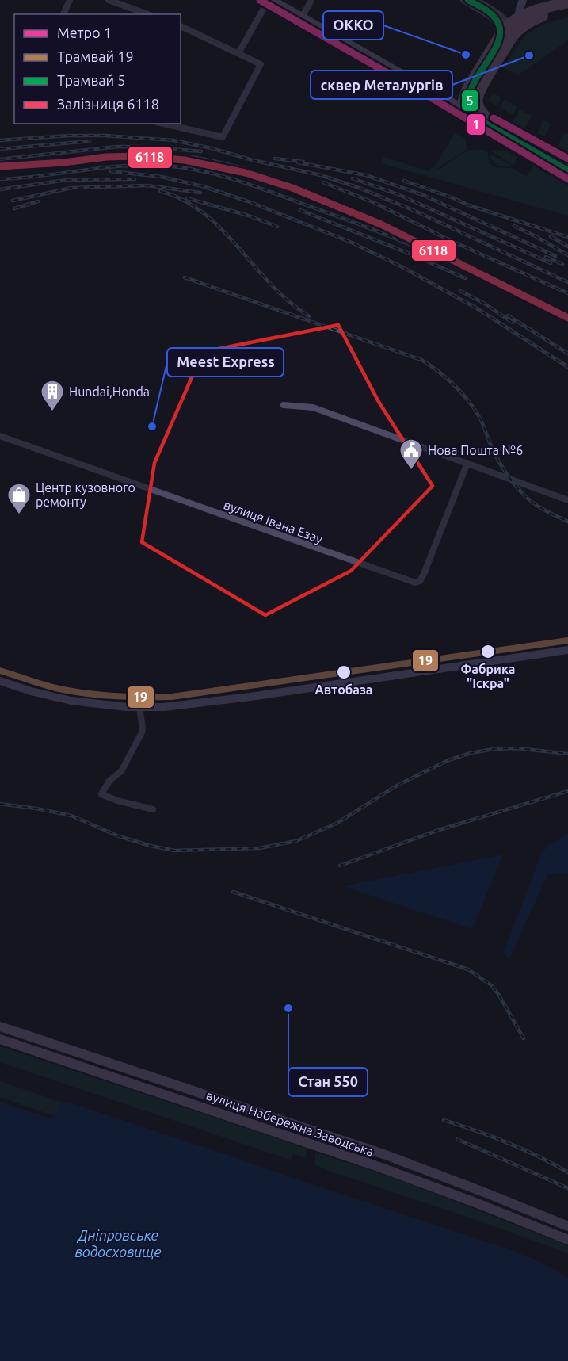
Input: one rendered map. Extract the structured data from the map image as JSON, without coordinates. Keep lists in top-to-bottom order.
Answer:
{
  "streets": {
    "main road": ["вулиця Набережна Заводська"],
    "street": ["вулиця Івана Езау"]
  },
  "water": ["Дніпровське водосховище"],
  "places": {
    "other": [
      "OKKO",
      "сквер Металургів",
      "Meest Express",
      "Фабрика \"Іскра\"",
      "Автобаза",
      "Стан 550"
    ],
    "building": ["Hundai,Honda"],
    "public building": ["Нова Пошта №6"],
    "shop": ["Центр кузовного ремонту"]
  },
  "lines": [
    "metro line 1",
    "tram line 5",
    "rail line 6118",
    "tram line 19"
  ],
  "legend": [
    "Метро 1",
    "Трамвай 19",
    "Трамвай 5",
    "Залізниця 6118"
  ]
}
